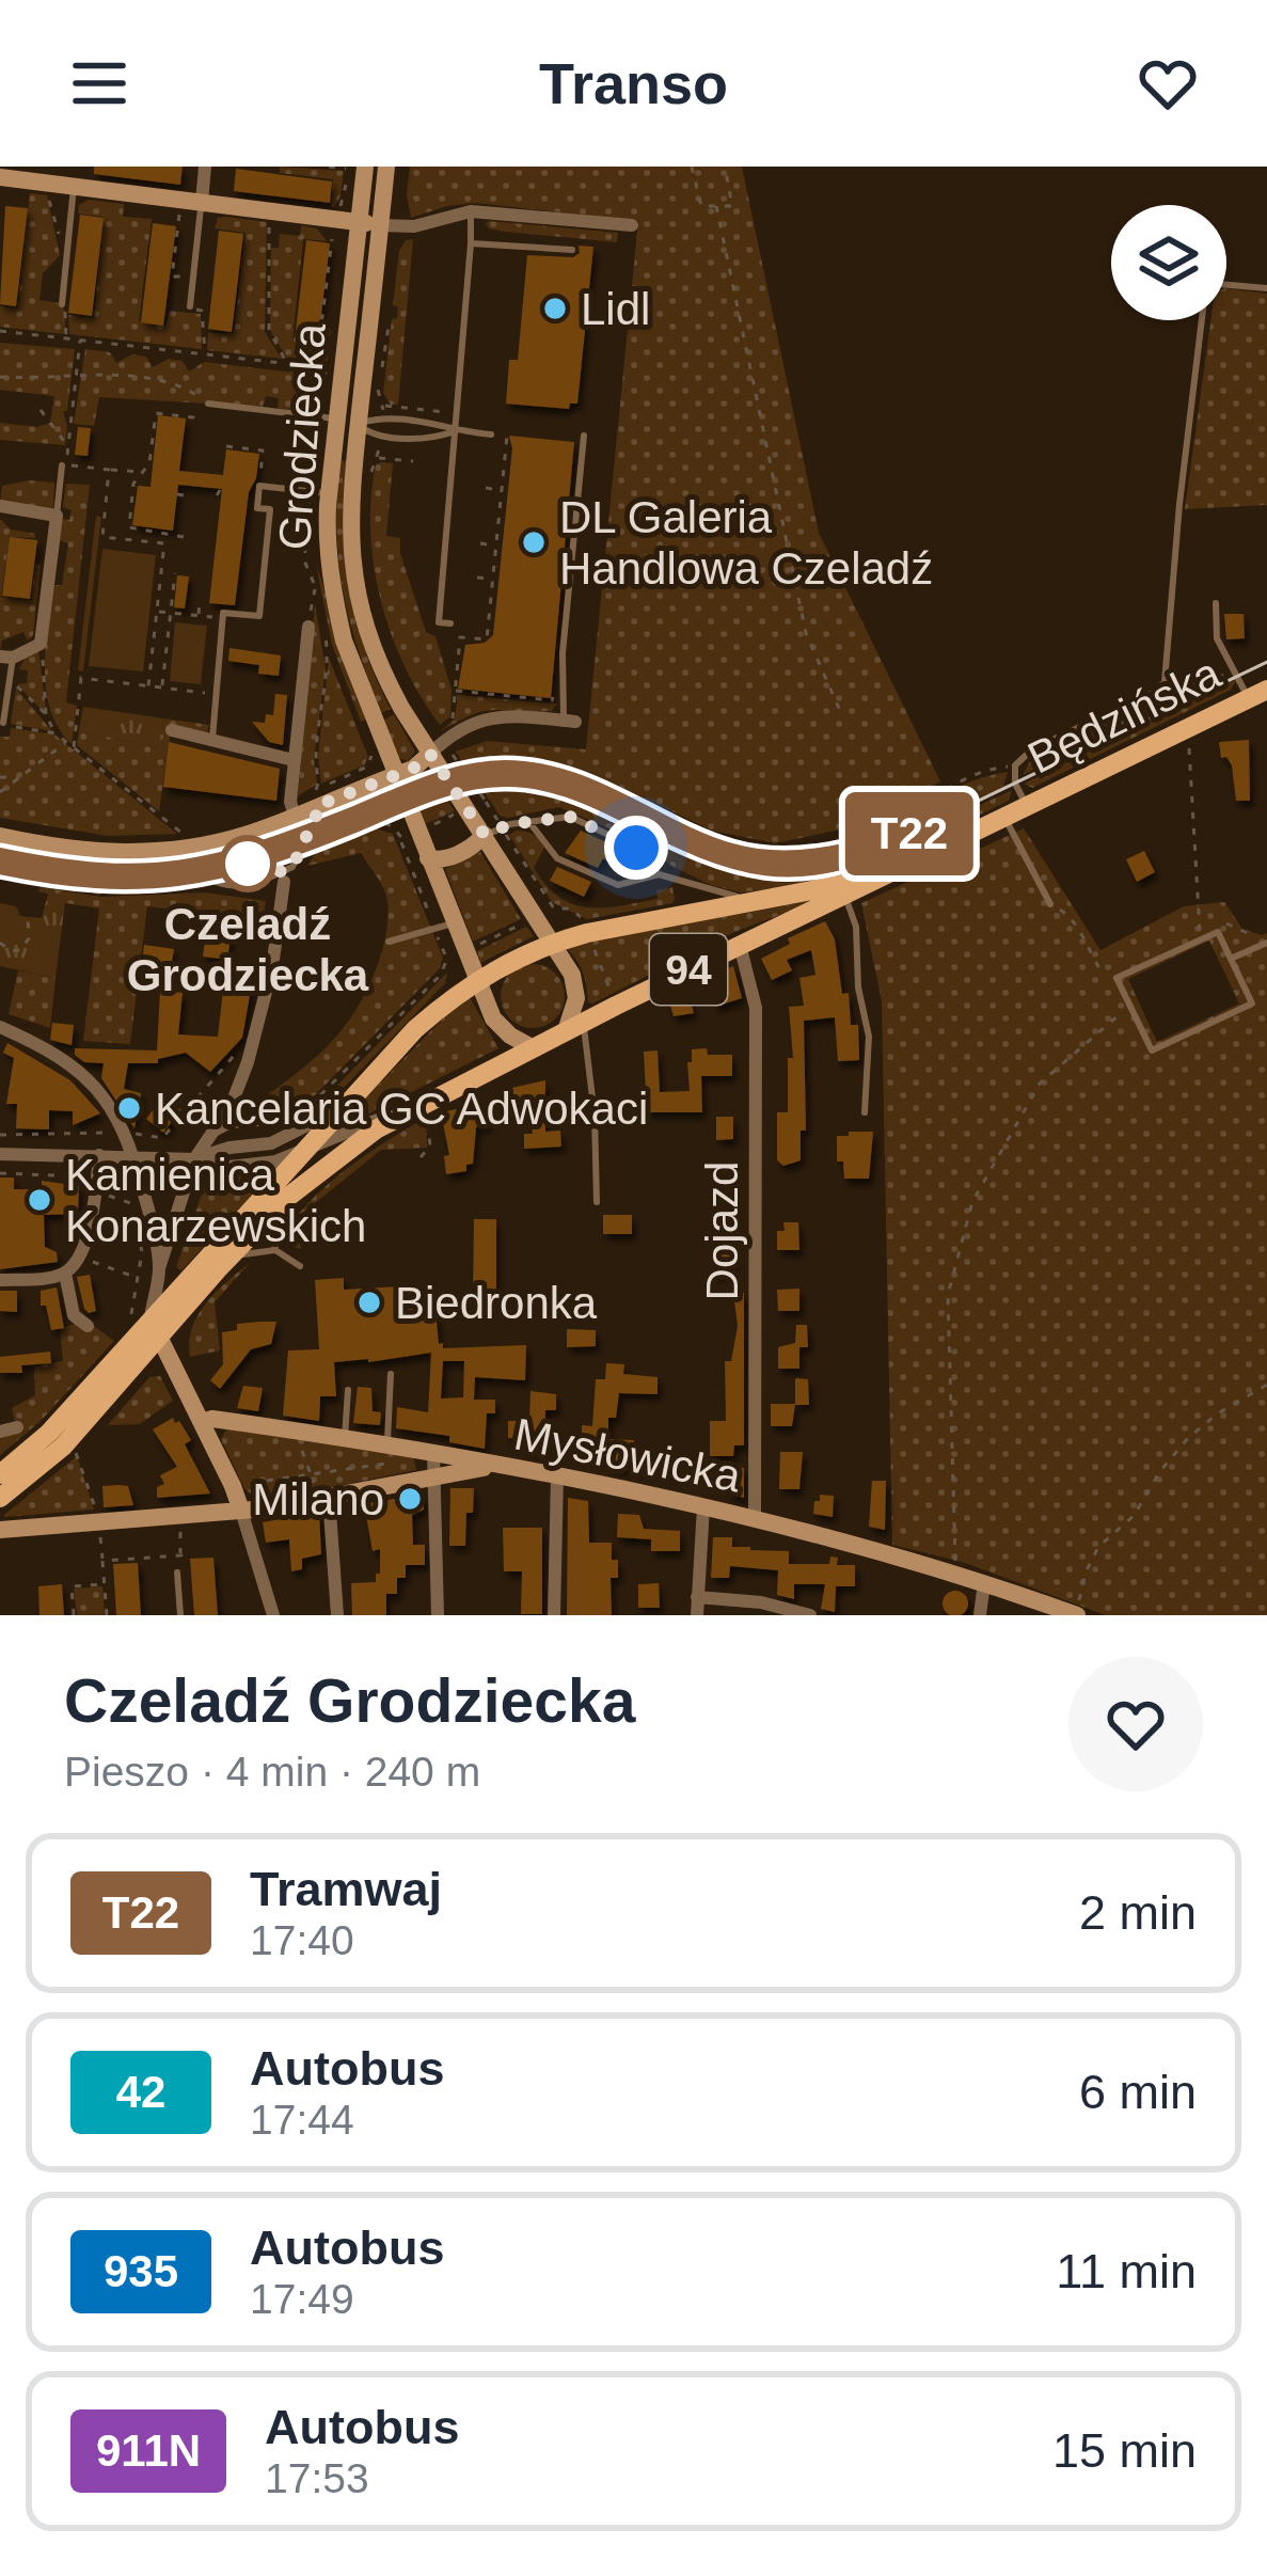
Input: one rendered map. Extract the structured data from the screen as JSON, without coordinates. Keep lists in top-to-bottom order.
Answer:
{
  "streets": {
    "main road": ["Będzińska", "94"],
    "street": ["Grodziecka", "Dojazd", "Mysłowicka"]
  },
  "crossings": [
    ["Grodziecka", "Będzińska"],
    ["Grodziecka", "94"],
    ["Będzińska", "94"],
    ["Będzińska", "Dojazd"],
    ["Dojazd", "Mysłowicka"]
  ],
  "places": [
    "Lidl",
    "DL Galeria Handlowa Czeladź",
    "Czeladź Grodziecka",
    "Kancelaria GC Adwokaci",
    "Kamienica Konarzewskich",
    "Biedronka",
    "Milano"
  ],
  "lines": ["tram line T22"],
  "page": {
    "header": "Transo",
    "on_map": "T22",
    "heading": ["Czeladź Grodziecka", "Pieszo · 4 min · 240 m"],
    "list": [
      {
        "mark": "T22",
        "name": "Tramwaj",
        "note": "17:40",
        "value": "2 min"
      },
      {
        "mark": "42",
        "name": "Autobus",
        "note": "17:44",
        "value": "6 min"
      },
      {
        "mark": "935",
        "name": "Autobus",
        "note": "17:49",
        "value": "11 min"
      },
      {
        "mark": "911N",
        "name": "Autobus",
        "note": "17:53",
        "value": "15 min"
      }
    ]
  }
}
